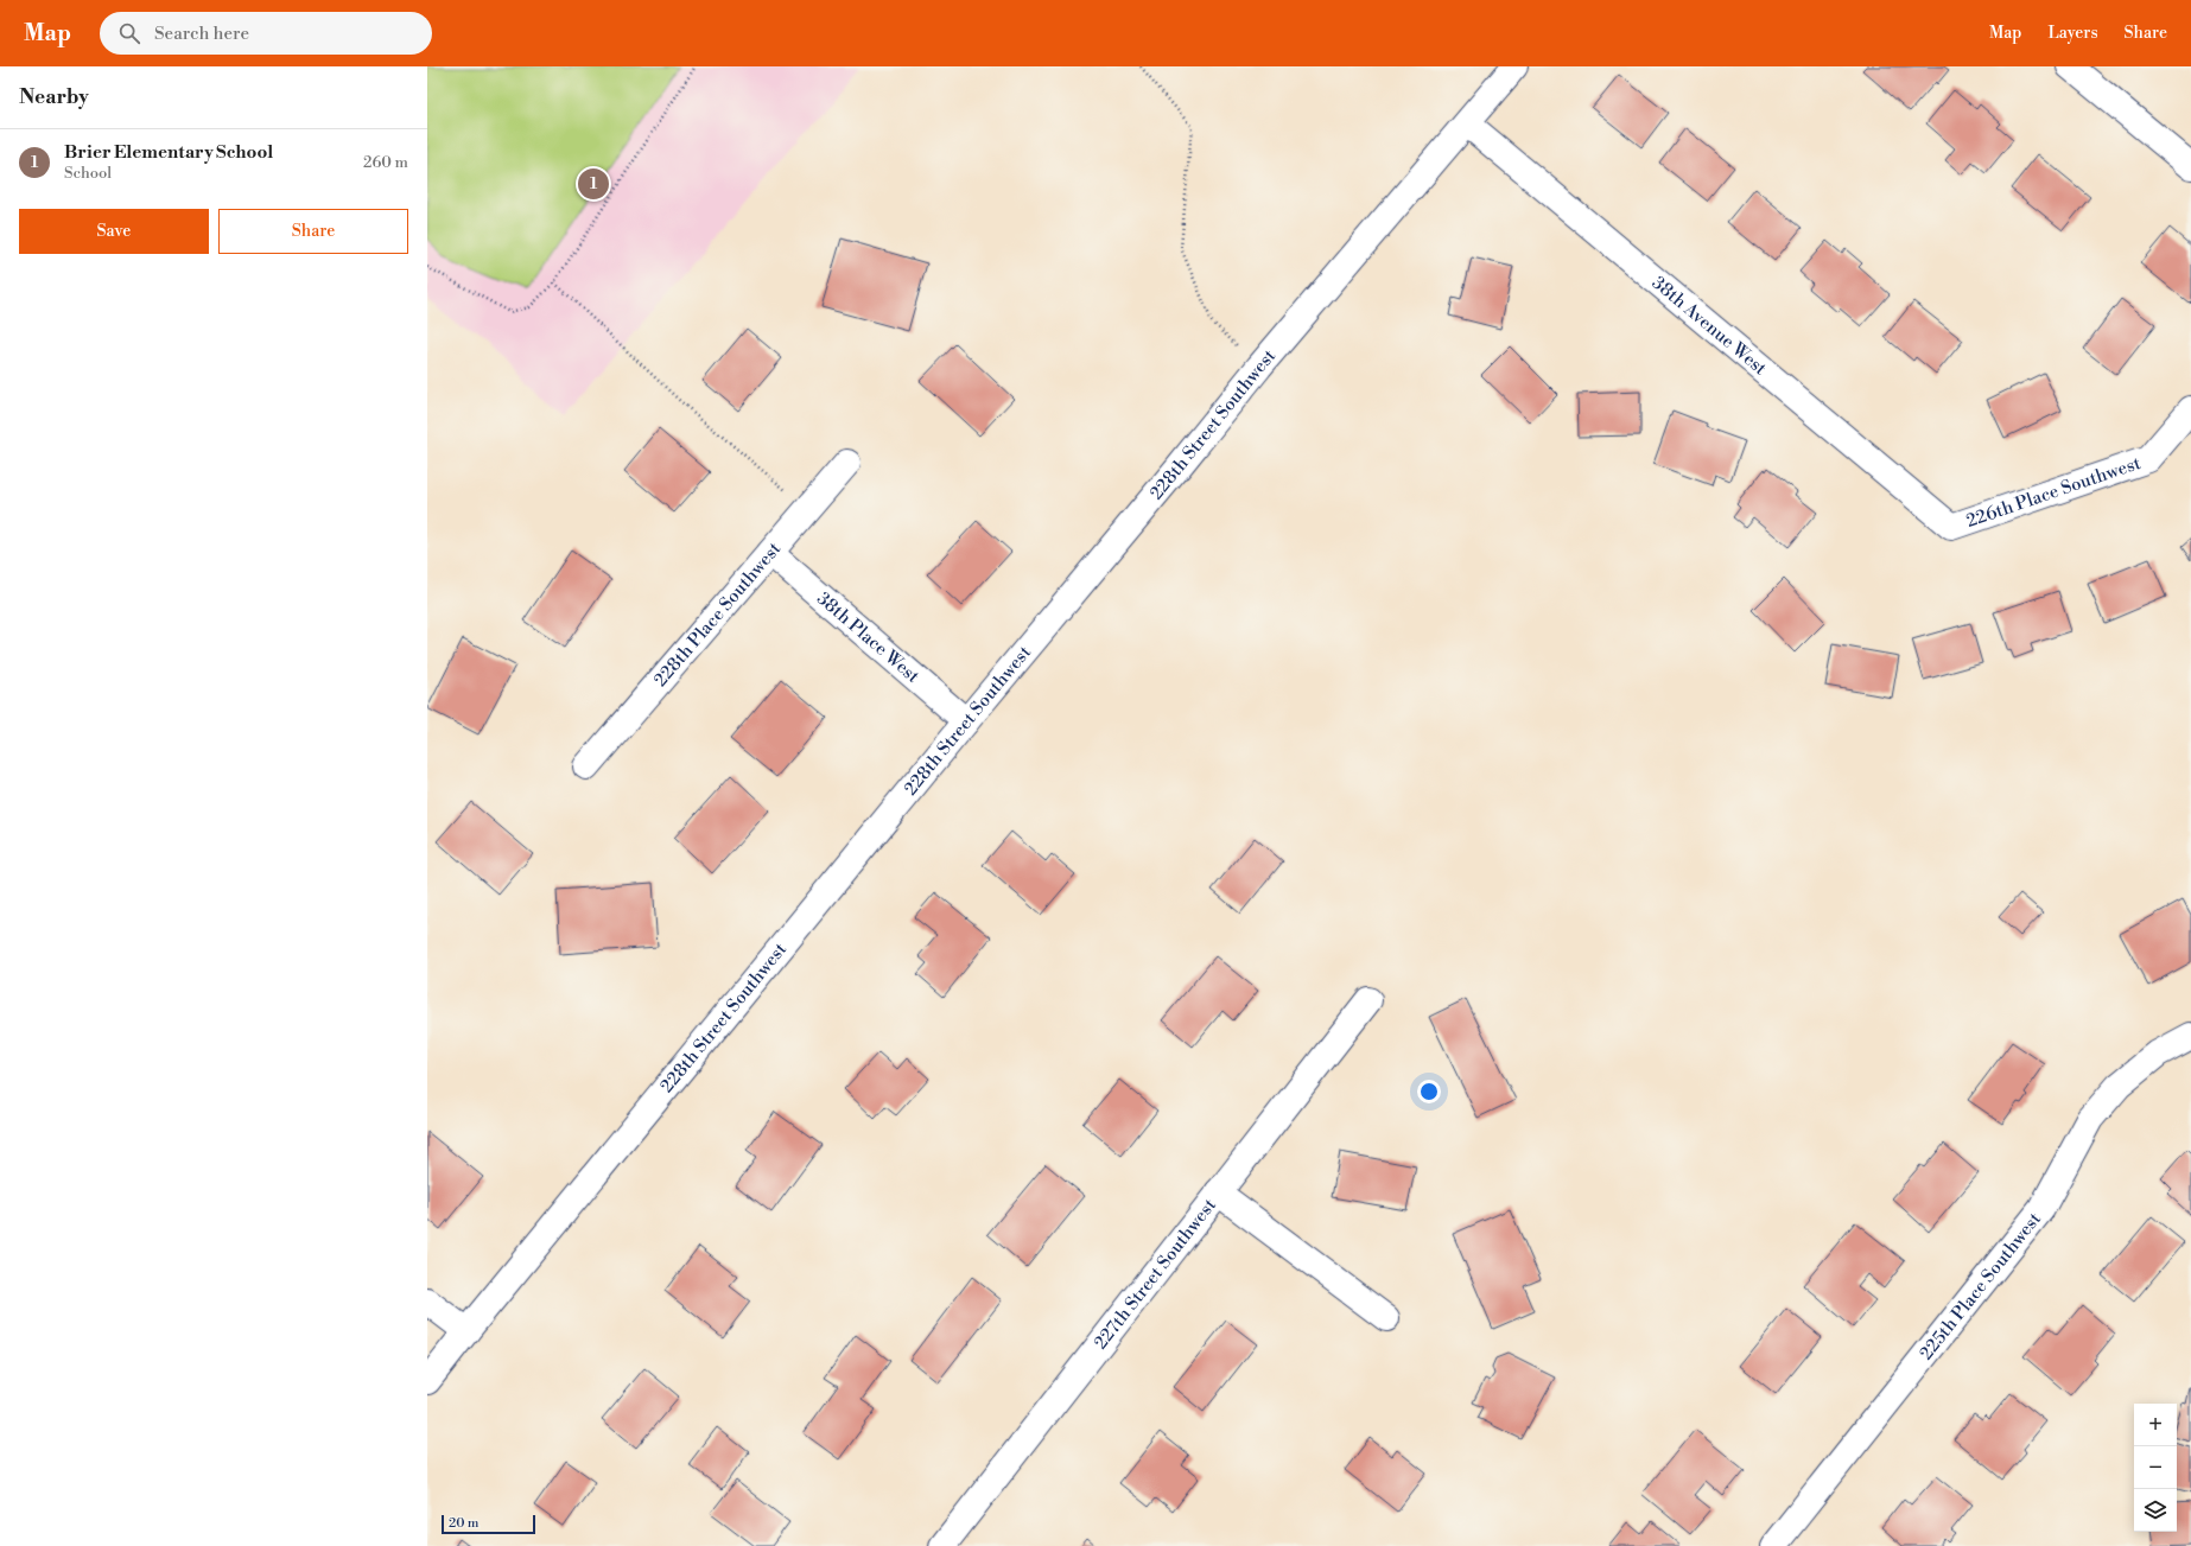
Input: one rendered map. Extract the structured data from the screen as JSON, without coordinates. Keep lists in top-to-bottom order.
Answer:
{
  "streets": {
    "street": [
      "38th Avenue West",
      "228th Street Southwest",
      "226th Place Southwest",
      "228th Place Southwest",
      "38th Place West",
      "227th Street Southwest",
      "225th Place Southwest"
    ]
  },
  "crossings": [
    ["38th Avenue West", "228th Street Southwest"],
    ["38th Avenue West", "226th Place Southwest"],
    ["228th Street Southwest", "38th Place West"],
    ["228th Place Southwest", "38th Place West"]
  ],
  "scale_bar": "20 m",
  "page": {
    "header": "Map",
    "search": "Search here",
    "nav": ["Map", "Layers", "Share"],
    "heading": "Nearby",
    "list": [
      {
        "mark": "1",
        "name": "Brier Elementary School",
        "note": "School",
        "value": "260 m"
      }
    ],
    "pins": "1",
    "buttons": ["Save", "Share"],
    "map_buttons": ["+", "−"],
    "scale": "20 m"
  }
}
